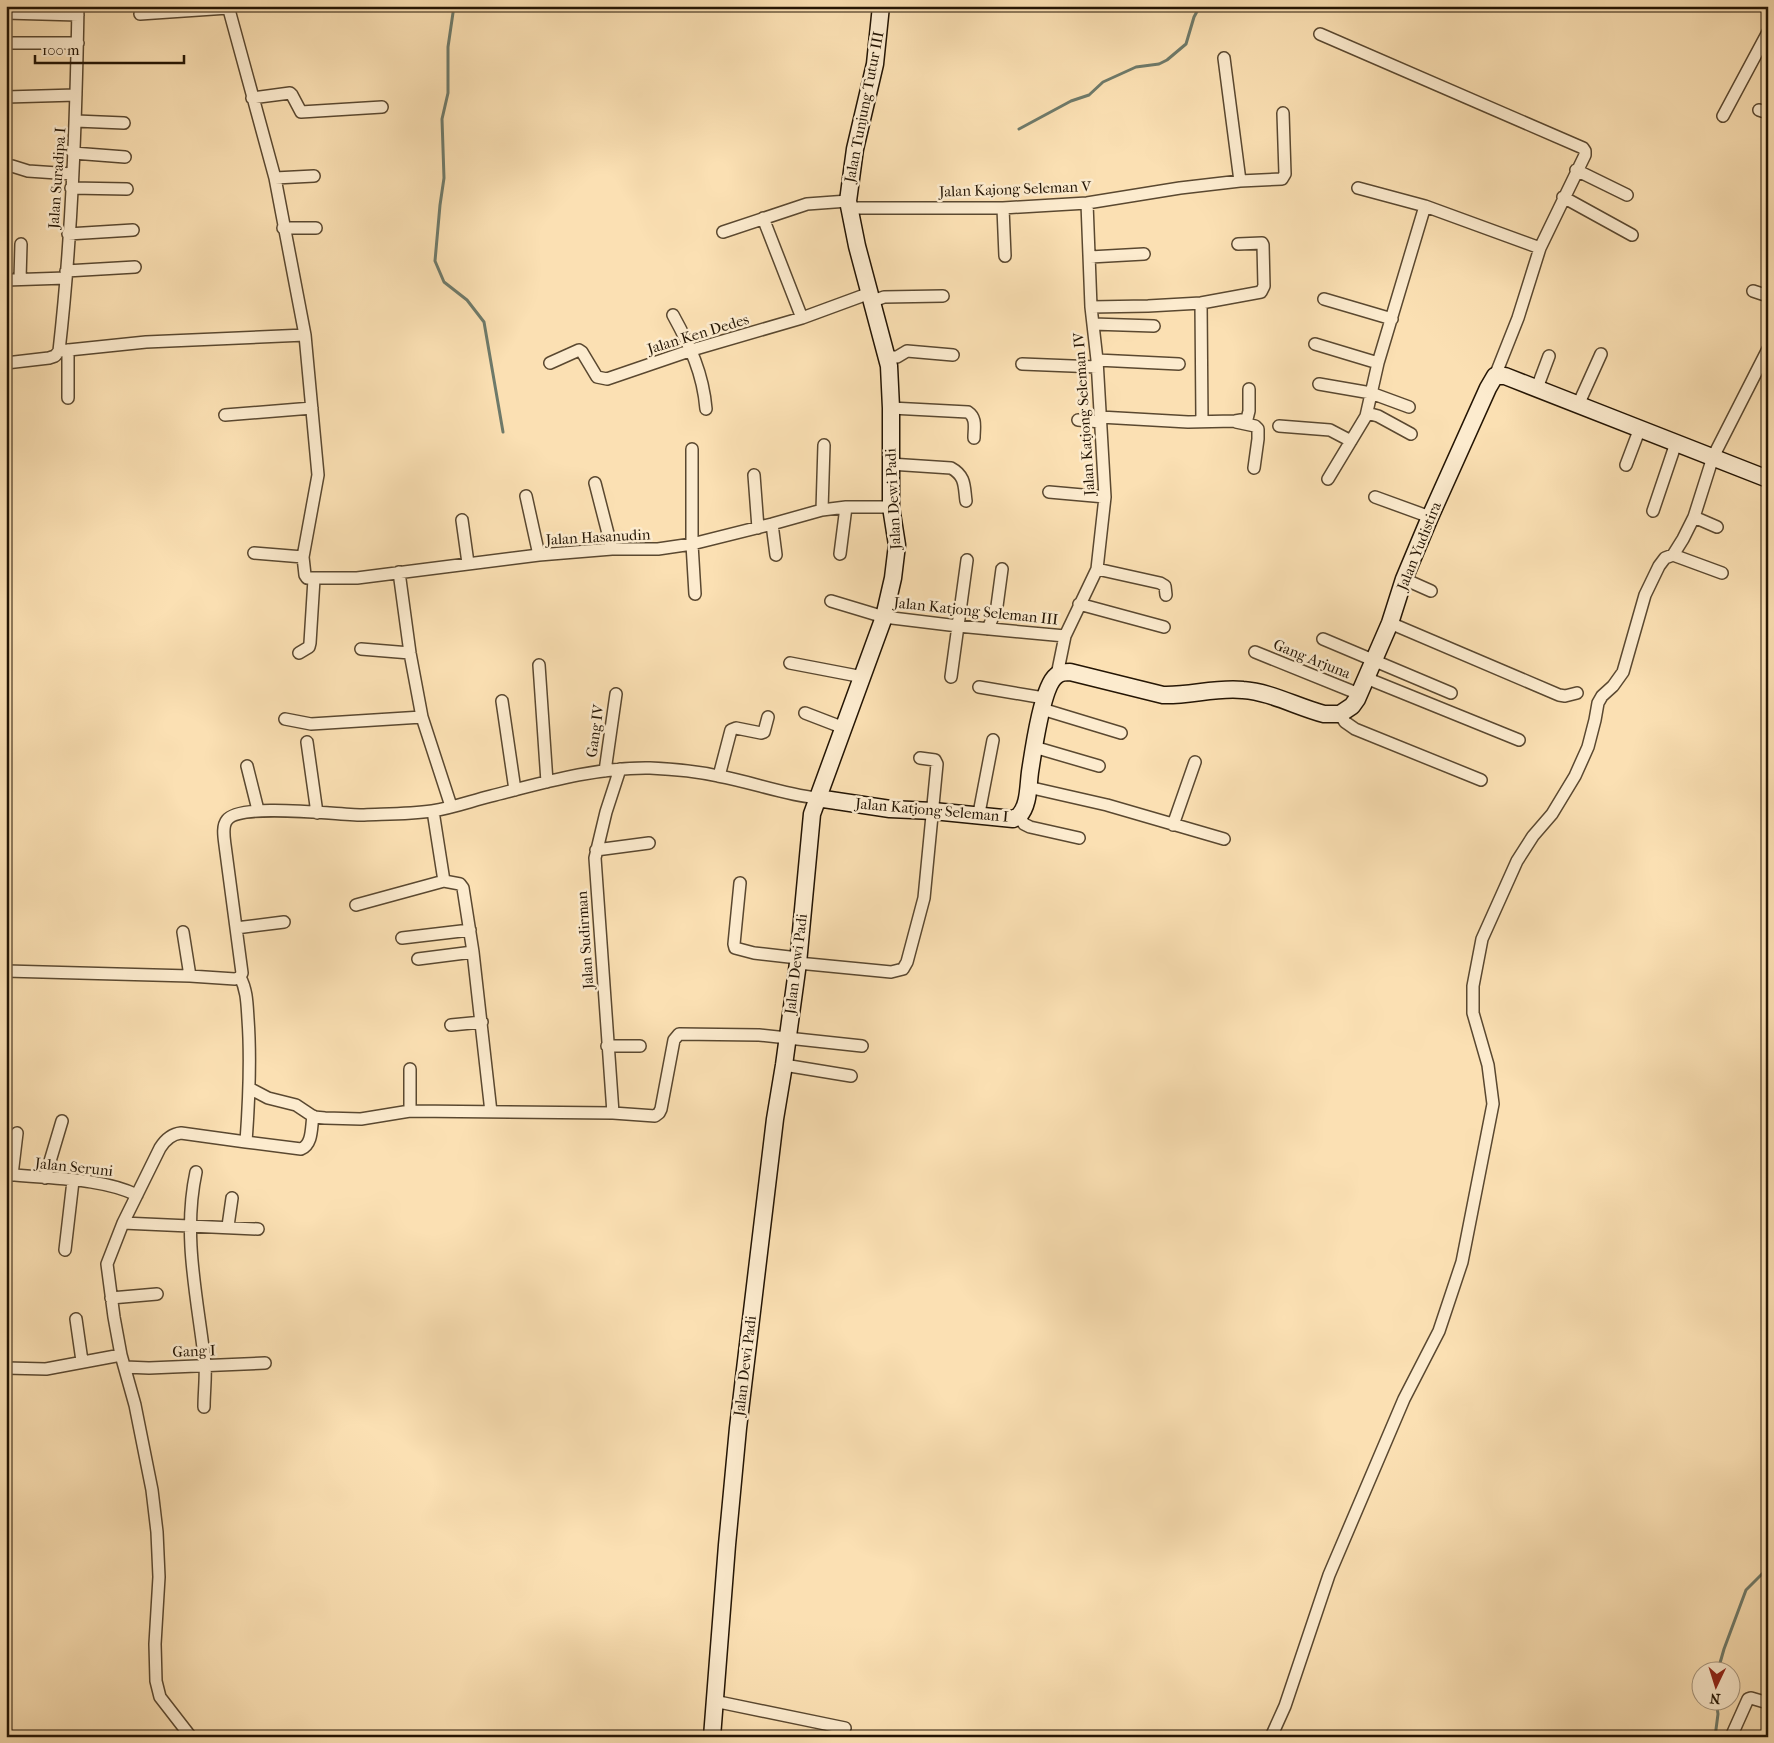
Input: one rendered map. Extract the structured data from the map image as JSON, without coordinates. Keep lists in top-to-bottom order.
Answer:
{
  "streets": {
    "street": [
      "Jalan Tunjung Tutur III",
      "Jalan Suradipa I",
      "Jalan Kajong Seleman V",
      "Jalan Ken Dedes",
      "Jalan Katjong Seleman IV",
      "Jalan Dewi Padi",
      "Jalan Hasanudin",
      "Jalan Yudistira",
      "Jalan Katjong Seleman III",
      "Gang Arjuna",
      "Gang IV",
      "Jalan Katjong Seleman I",
      "Jalan Sudirman",
      "Jalan Seruni",
      "Gang I"
    ]
  },
  "crossings": [
    ["Jalan Tunjung Tutur III", "Jalan Kajong Seleman V"],
    ["Jalan Tunjung Tutur III", "Jalan Dewi Padi"],
    ["Jalan Kajong Seleman V", "Jalan Katjong Seleman IV"],
    ["Jalan Kajong Seleman V", "Jalan Dewi Padi"],
    ["Jalan Ken Dedes", "Jalan Dewi Padi"],
    ["Jalan Katjong Seleman IV", "Jalan Katjong Seleman III"],
    ["Jalan Katjong Seleman IV", "Jalan Katjong Seleman I"],
    ["Jalan Dewi Padi", "Jalan Hasanudin"],
    ["Jalan Dewi Padi", "Jalan Katjong Seleman III"],
    ["Jalan Dewi Padi", "Jalan Katjong Seleman I"],
    ["Jalan Yudistira", "Gang Arjuna"]
  ],
  "scale_bar": "100 m",
  "north": "bottom"
}
